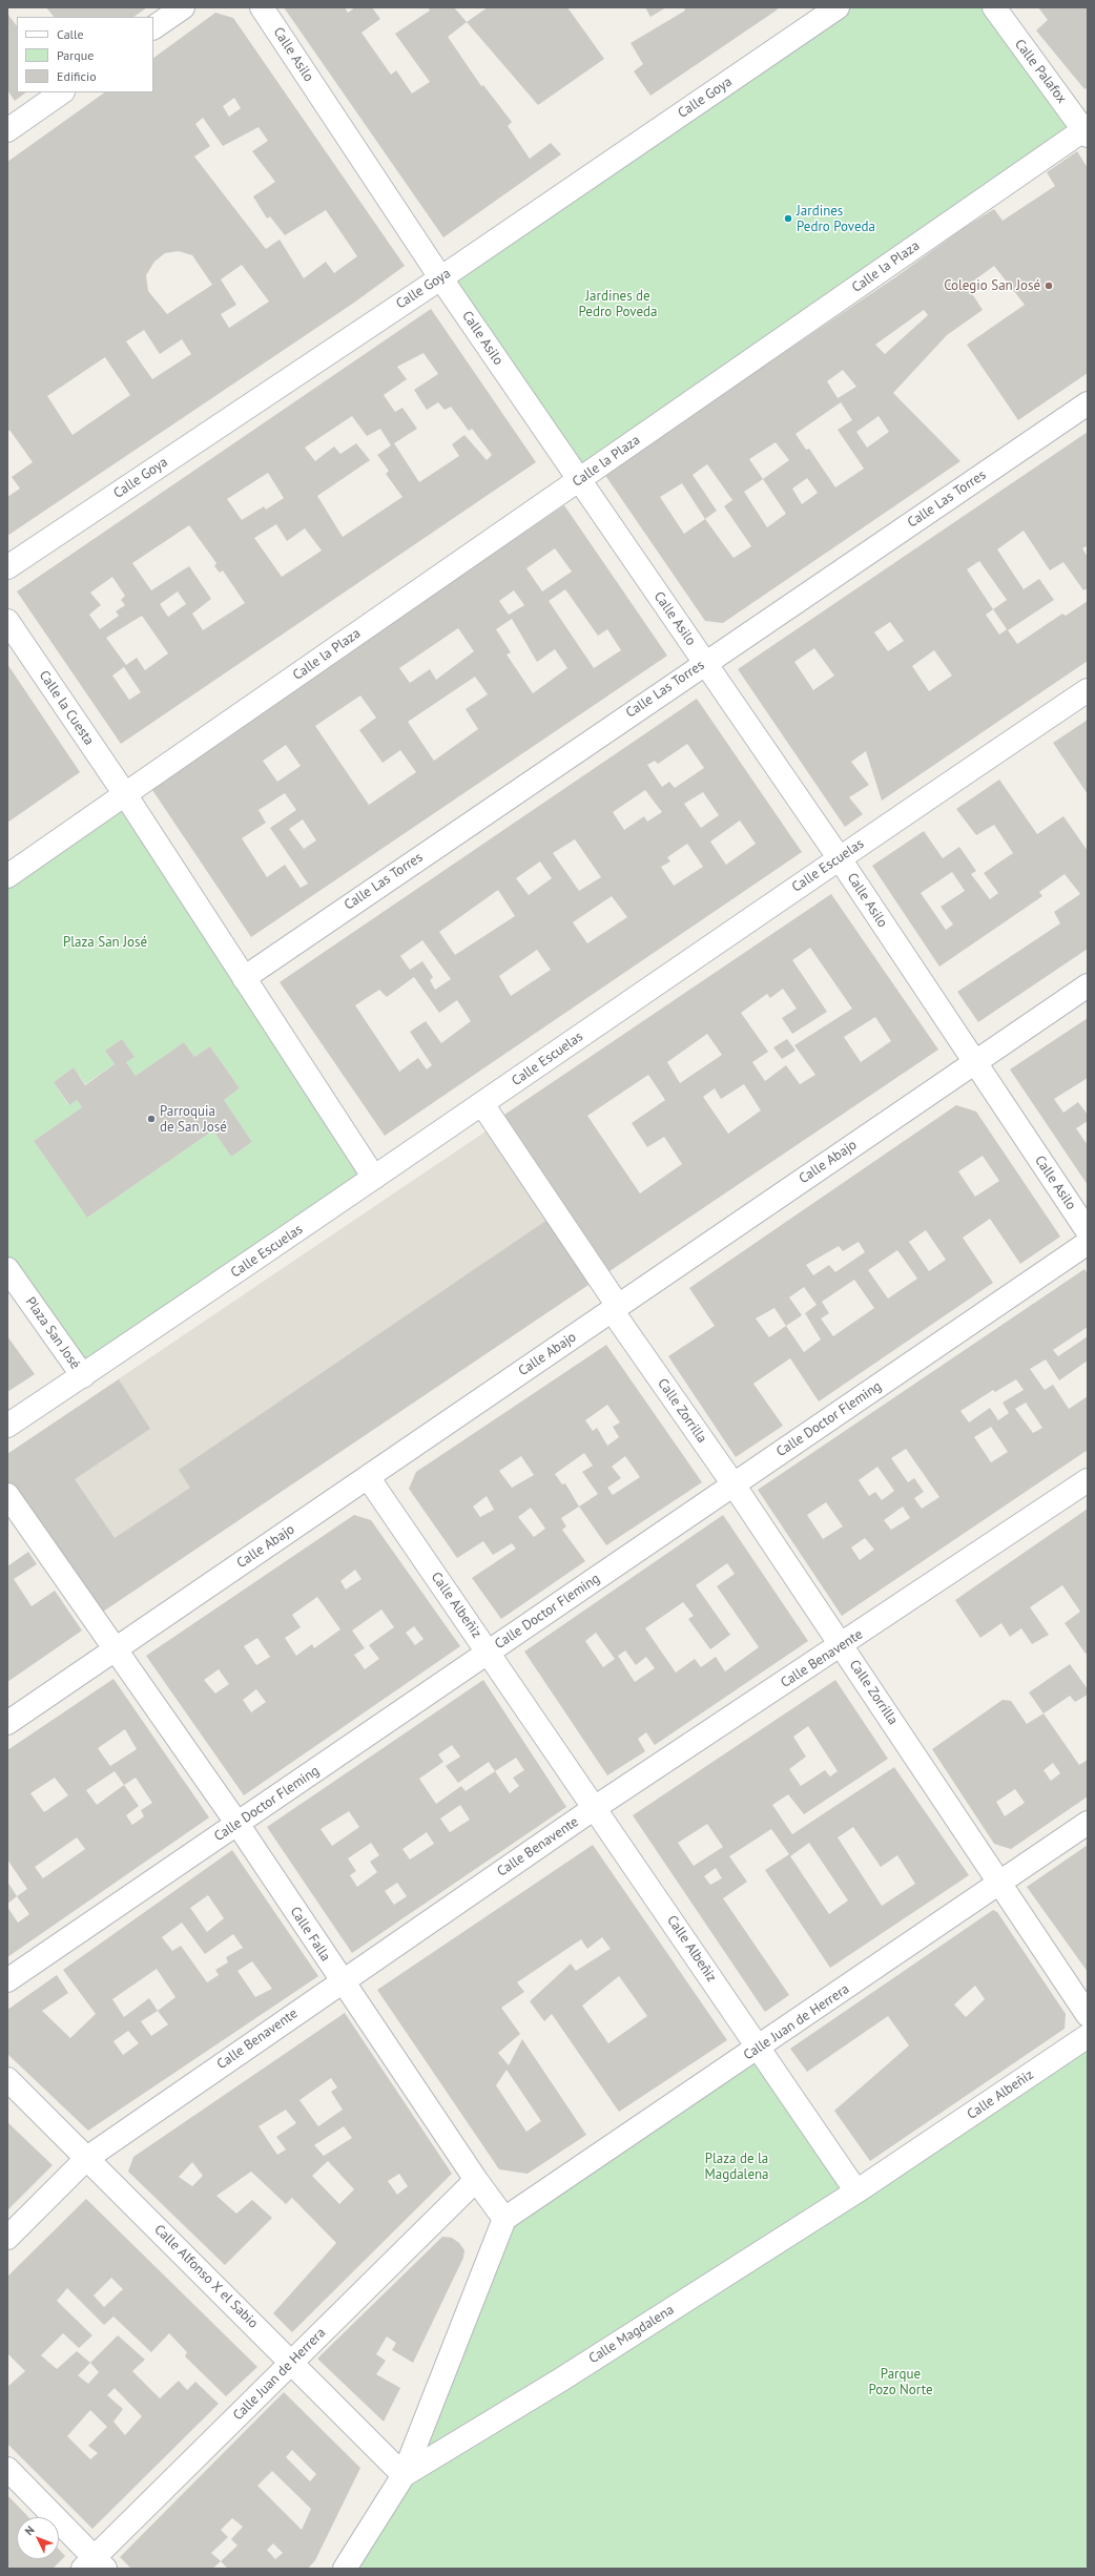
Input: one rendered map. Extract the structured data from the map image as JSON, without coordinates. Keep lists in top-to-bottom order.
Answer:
{
  "streets": {
    "street": [
      "Calle Asilo",
      "Calle Palafox",
      "Calle Goya",
      "Calle la Plaza",
      "Calle Las Torres",
      "Calle la Cuesta",
      "Calle Escuelas",
      "Calle Abajo",
      "Plaza San José",
      "Calle Zorrilla",
      "Calle Doctor Fleming",
      "Calle Albeñiz",
      "Calle Benavente",
      "Calle Falla",
      "Calle Juan de Herrera",
      "Calle Alfonso X el Sabio",
      "Calle Magdalena"
    ]
  },
  "crossings": [
    ["Calle Asilo", "Calle Goya"],
    ["Calle Asilo", "Calle la Plaza"],
    ["Calle Asilo", "Calle Las Torres"],
    ["Calle Asilo", "Calle Escuelas"],
    ["Calle Asilo", "Calle Abajo"],
    ["Calle Palafox", "Calle la Plaza"],
    ["Calle la Plaza", "Calle la Cuesta"],
    ["Calle Escuelas", "Plaza San José"],
    ["Calle Escuelas", "Calle Zorrilla"],
    ["Calle Abajo", "Calle Zorrilla"],
    ["Calle Abajo", "Calle Albeñiz"],
    ["Calle Abajo", "Calle Falla"],
    ["Calle Zorrilla", "Calle Doctor Fleming"],
    ["Calle Zorrilla", "Calle Benavente"],
    ["Calle Zorrilla", "Calle Juan de Herrera"],
    ["Calle Doctor Fleming", "Calle Albeñiz"],
    ["Calle Doctor Fleming", "Calle Falla"],
    ["Calle Albeñiz", "Calle Benavente"],
    ["Calle Albeñiz", "Calle Juan de Herrera"],
    ["Calle Albeñiz", "Calle Magdalena"],
    ["Calle Benavente", "Calle Falla"],
    ["Calle Benavente", "Calle Alfonso X el Sabio"],
    ["Calle Falla", "Calle Juan de Herrera"],
    ["Calle Falla", "Calle Magdalena"],
    ["Calle Juan de Herrera", "Calle Alfonso X el Sabio"],
    ["Calle Juan de Herrera", "Calle Magdalena"],
    ["Calle Alfonso X el Sabio", "Calle Magdalena"]
  ],
  "parks": [
    "Jardines de Pedro Poveda",
    "Plaza San José",
    "Plaza de la Magdalena",
    "Parque Pozo Norte"
  ],
  "places": ["Jardines Pedro Poveda", "Colegio San José", "Parroquia de San José"],
  "legend": ["Calle", "Parque", "Edificio"],
  "north": "top left"
}
